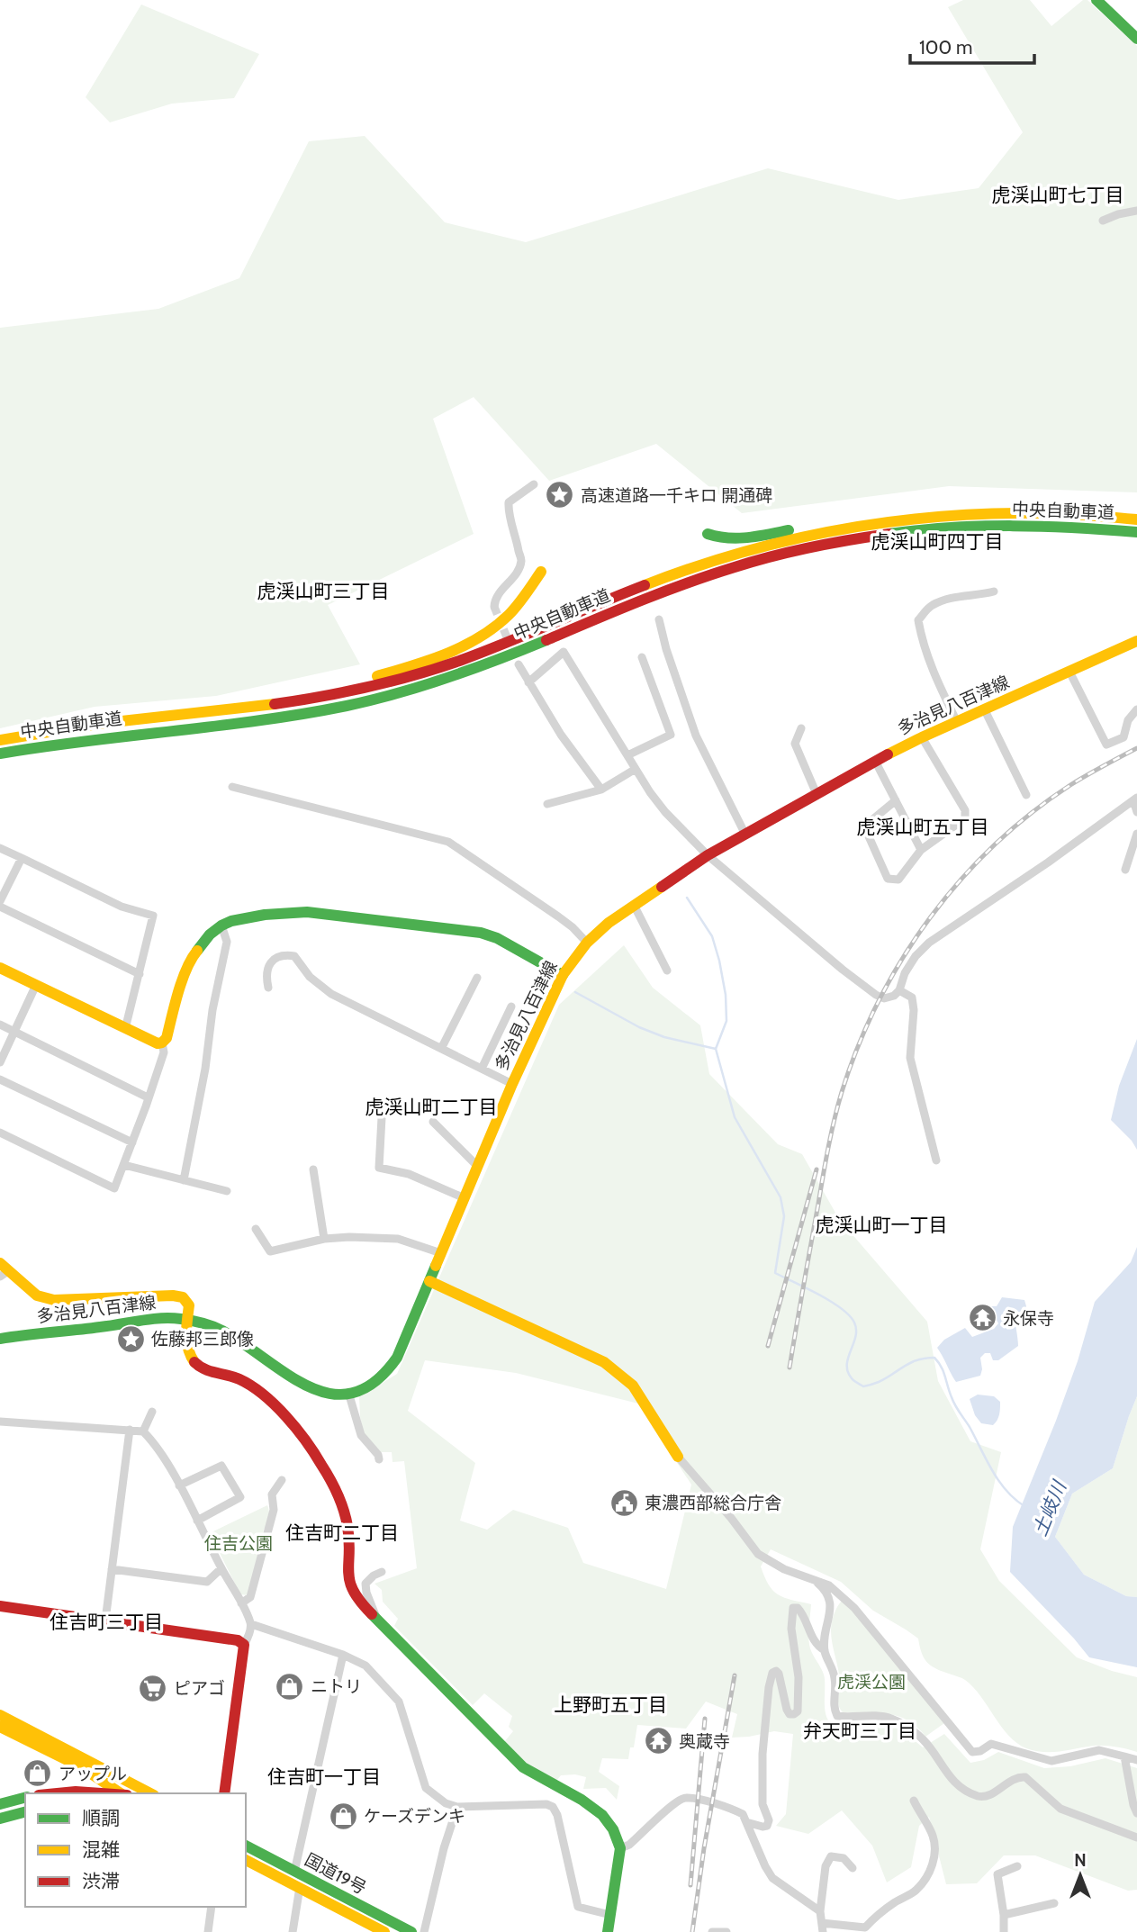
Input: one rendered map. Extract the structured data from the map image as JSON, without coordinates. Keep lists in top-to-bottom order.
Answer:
{
  "streets": {
    "main road": ["中央自動車道", "多治見八百津線", "国道19号"]
  },
  "districts": [
    "虎渓山町七丁目",
    "虎渓山町四丁目",
    "虎渓山町三丁目",
    "虎渓山町五丁目",
    "虎渓山町二丁目",
    "虎渓山町一丁目",
    "住吉町二丁目",
    "住吉町三丁目",
    "上野町五丁目",
    "弁天町三丁目",
    "住吉町一丁目"
  ],
  "water": ["土岐川"],
  "parks": ["住吉公園", "虎渓公園"],
  "places": {
    "place": ["高速道路一千キロ 開通碑", "佐藤邦三郎像"],
    "temple": ["永保寺", "奥蔵寺"],
    "public building": ["東濃西部総合庁舎"],
    "shop": ["ニトリ", "アップル", "ケーズデンキ"],
    "supermarket": ["ピアゴ"]
  },
  "legend": ["順調", "混雑", "渋滞"],
  "scale_bar": "100 m",
  "north": "top"
}
